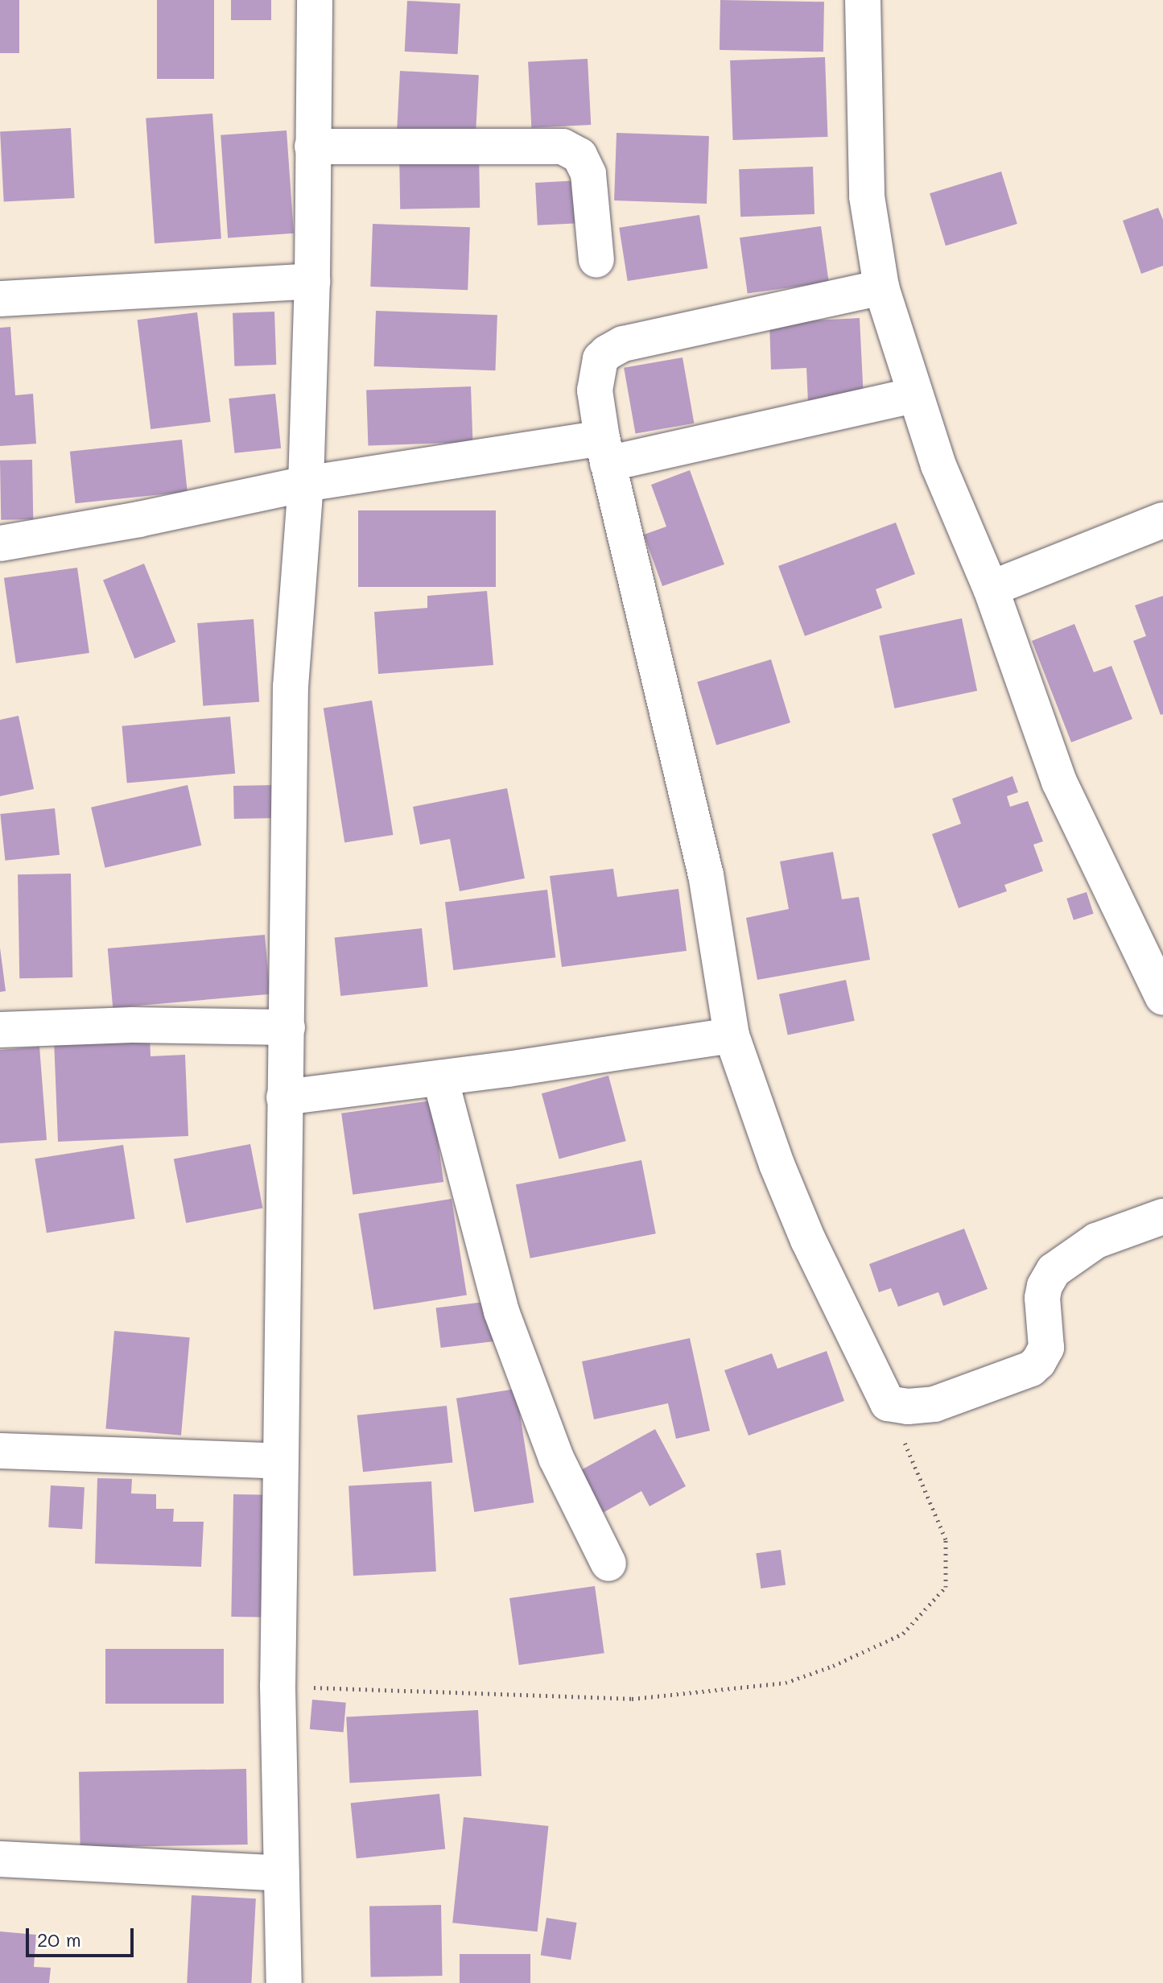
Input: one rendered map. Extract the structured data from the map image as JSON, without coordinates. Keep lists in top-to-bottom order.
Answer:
{
  "scale_bar": "20 m"
}
